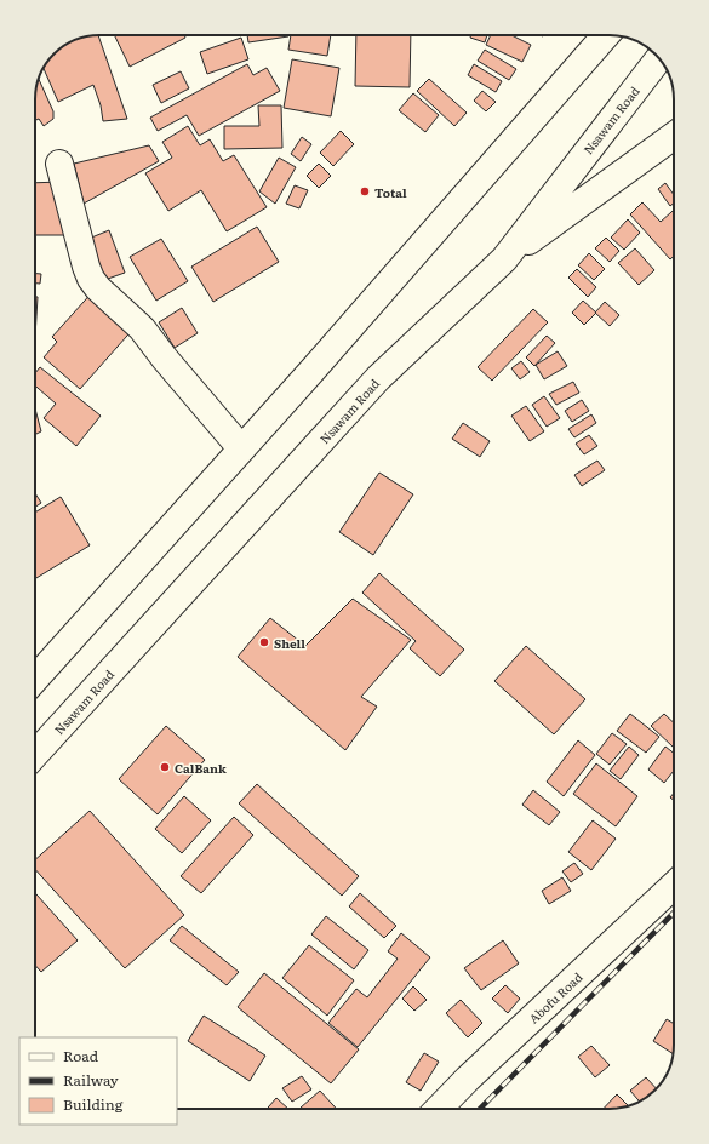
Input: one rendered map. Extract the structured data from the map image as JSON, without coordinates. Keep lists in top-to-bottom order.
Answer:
{
  "streets": {
    "main road": ["Nsawam Road", "Abofu Road"]
  },
  "places": ["Total", "Shell", "CalBank"],
  "legend": ["Road", "Railway", "Building"]
}
